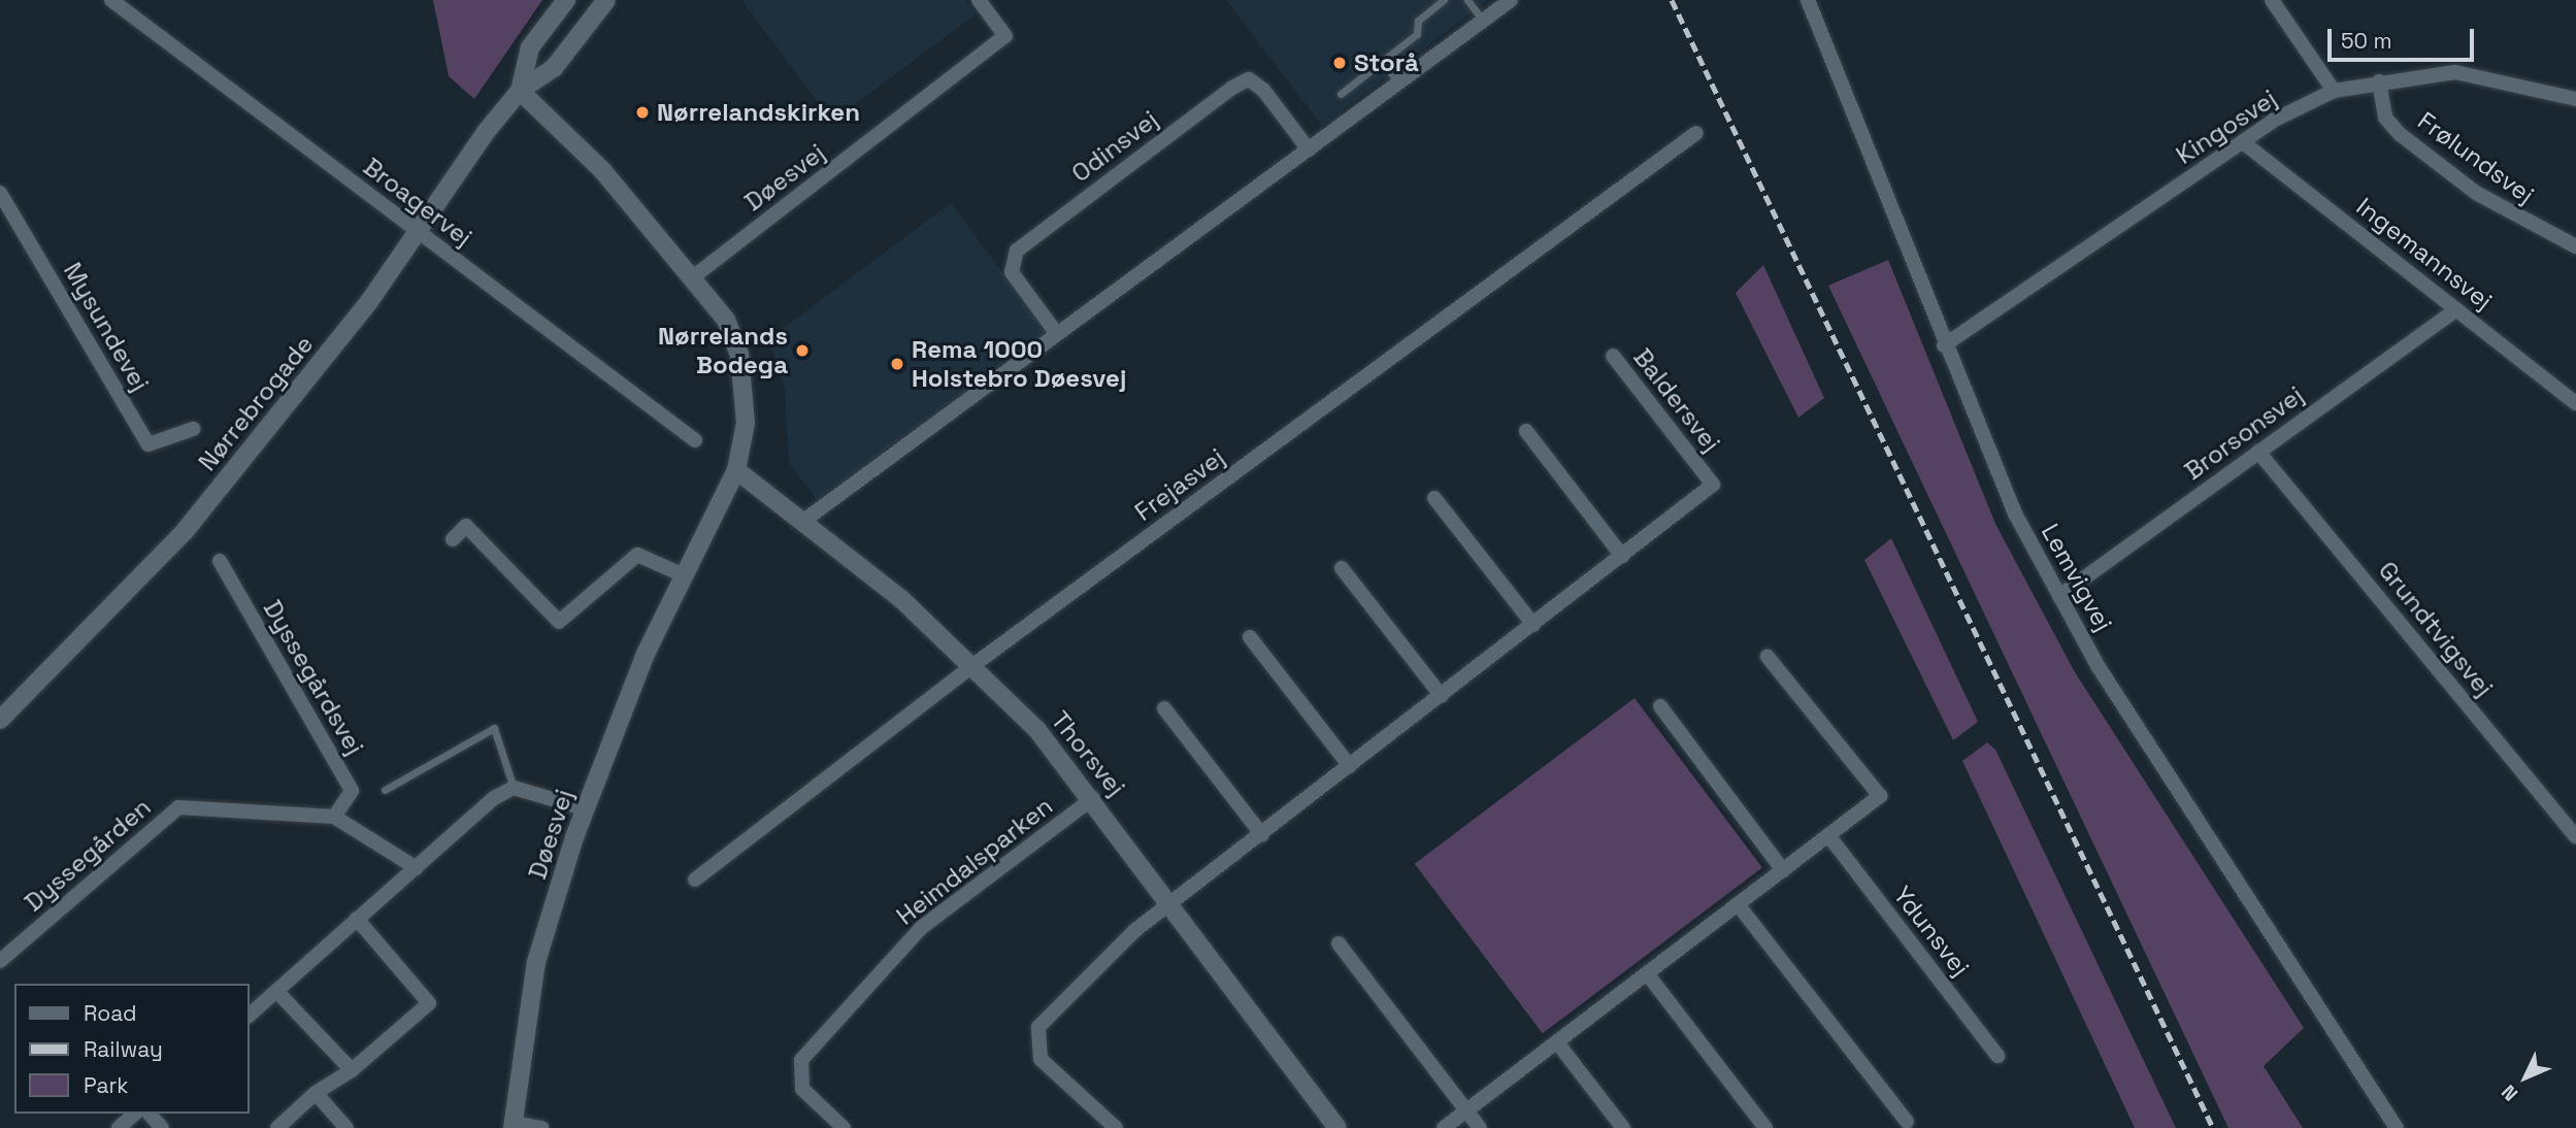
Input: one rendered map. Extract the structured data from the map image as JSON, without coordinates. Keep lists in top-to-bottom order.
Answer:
{
  "streets": {
    "street": [
      "Kingosvej",
      "Odinsvej",
      "Frølundsvej",
      "Døesvej",
      "Broagervej",
      "Ingemannsvej",
      "Mysundevej",
      "Baldersvej",
      "Nørrebrogade",
      "Brorsonsvej",
      "Frejasvej",
      "Lemvigvej",
      "Grundtvigsvej",
      "Dyssegårdsvej",
      "Thorsvej",
      "Dyssegården",
      "Heimdalsparken",
      "Ydunsvej"
    ]
  },
  "crossings": [
    ["Kingosvej", "Frølundsvej"],
    ["Kingosvej", "Ingemannsvej"],
    ["Kingosvej", "Lemvigvej"],
    ["Døesvej", "Nørrebrogade"],
    ["Døesvej", "Thorsvej"],
    ["Broagervej", "Nørrebrogade"],
    ["Ingemannsvej", "Brorsonsvej"],
    ["Baldersvej", "Thorsvej"],
    ["Brorsonsvej", "Lemvigvej"],
    ["Brorsonsvej", "Grundtvigsvej"],
    ["Frejasvej", "Thorsvej"],
    ["Dyssegårdsvej", "Dyssegården"],
    ["Thorsvej", "Heimdalsparken"]
  ],
  "places": [
    "Storå",
    "Nørrelandskirken",
    "Nørrelands Bodega",
    "Rema 1000 Holstebro Døesvej"
  ],
  "legend": ["Road", "Railway", "Park"],
  "scale_bar": "50 m",
  "north": "bottom left"
}
